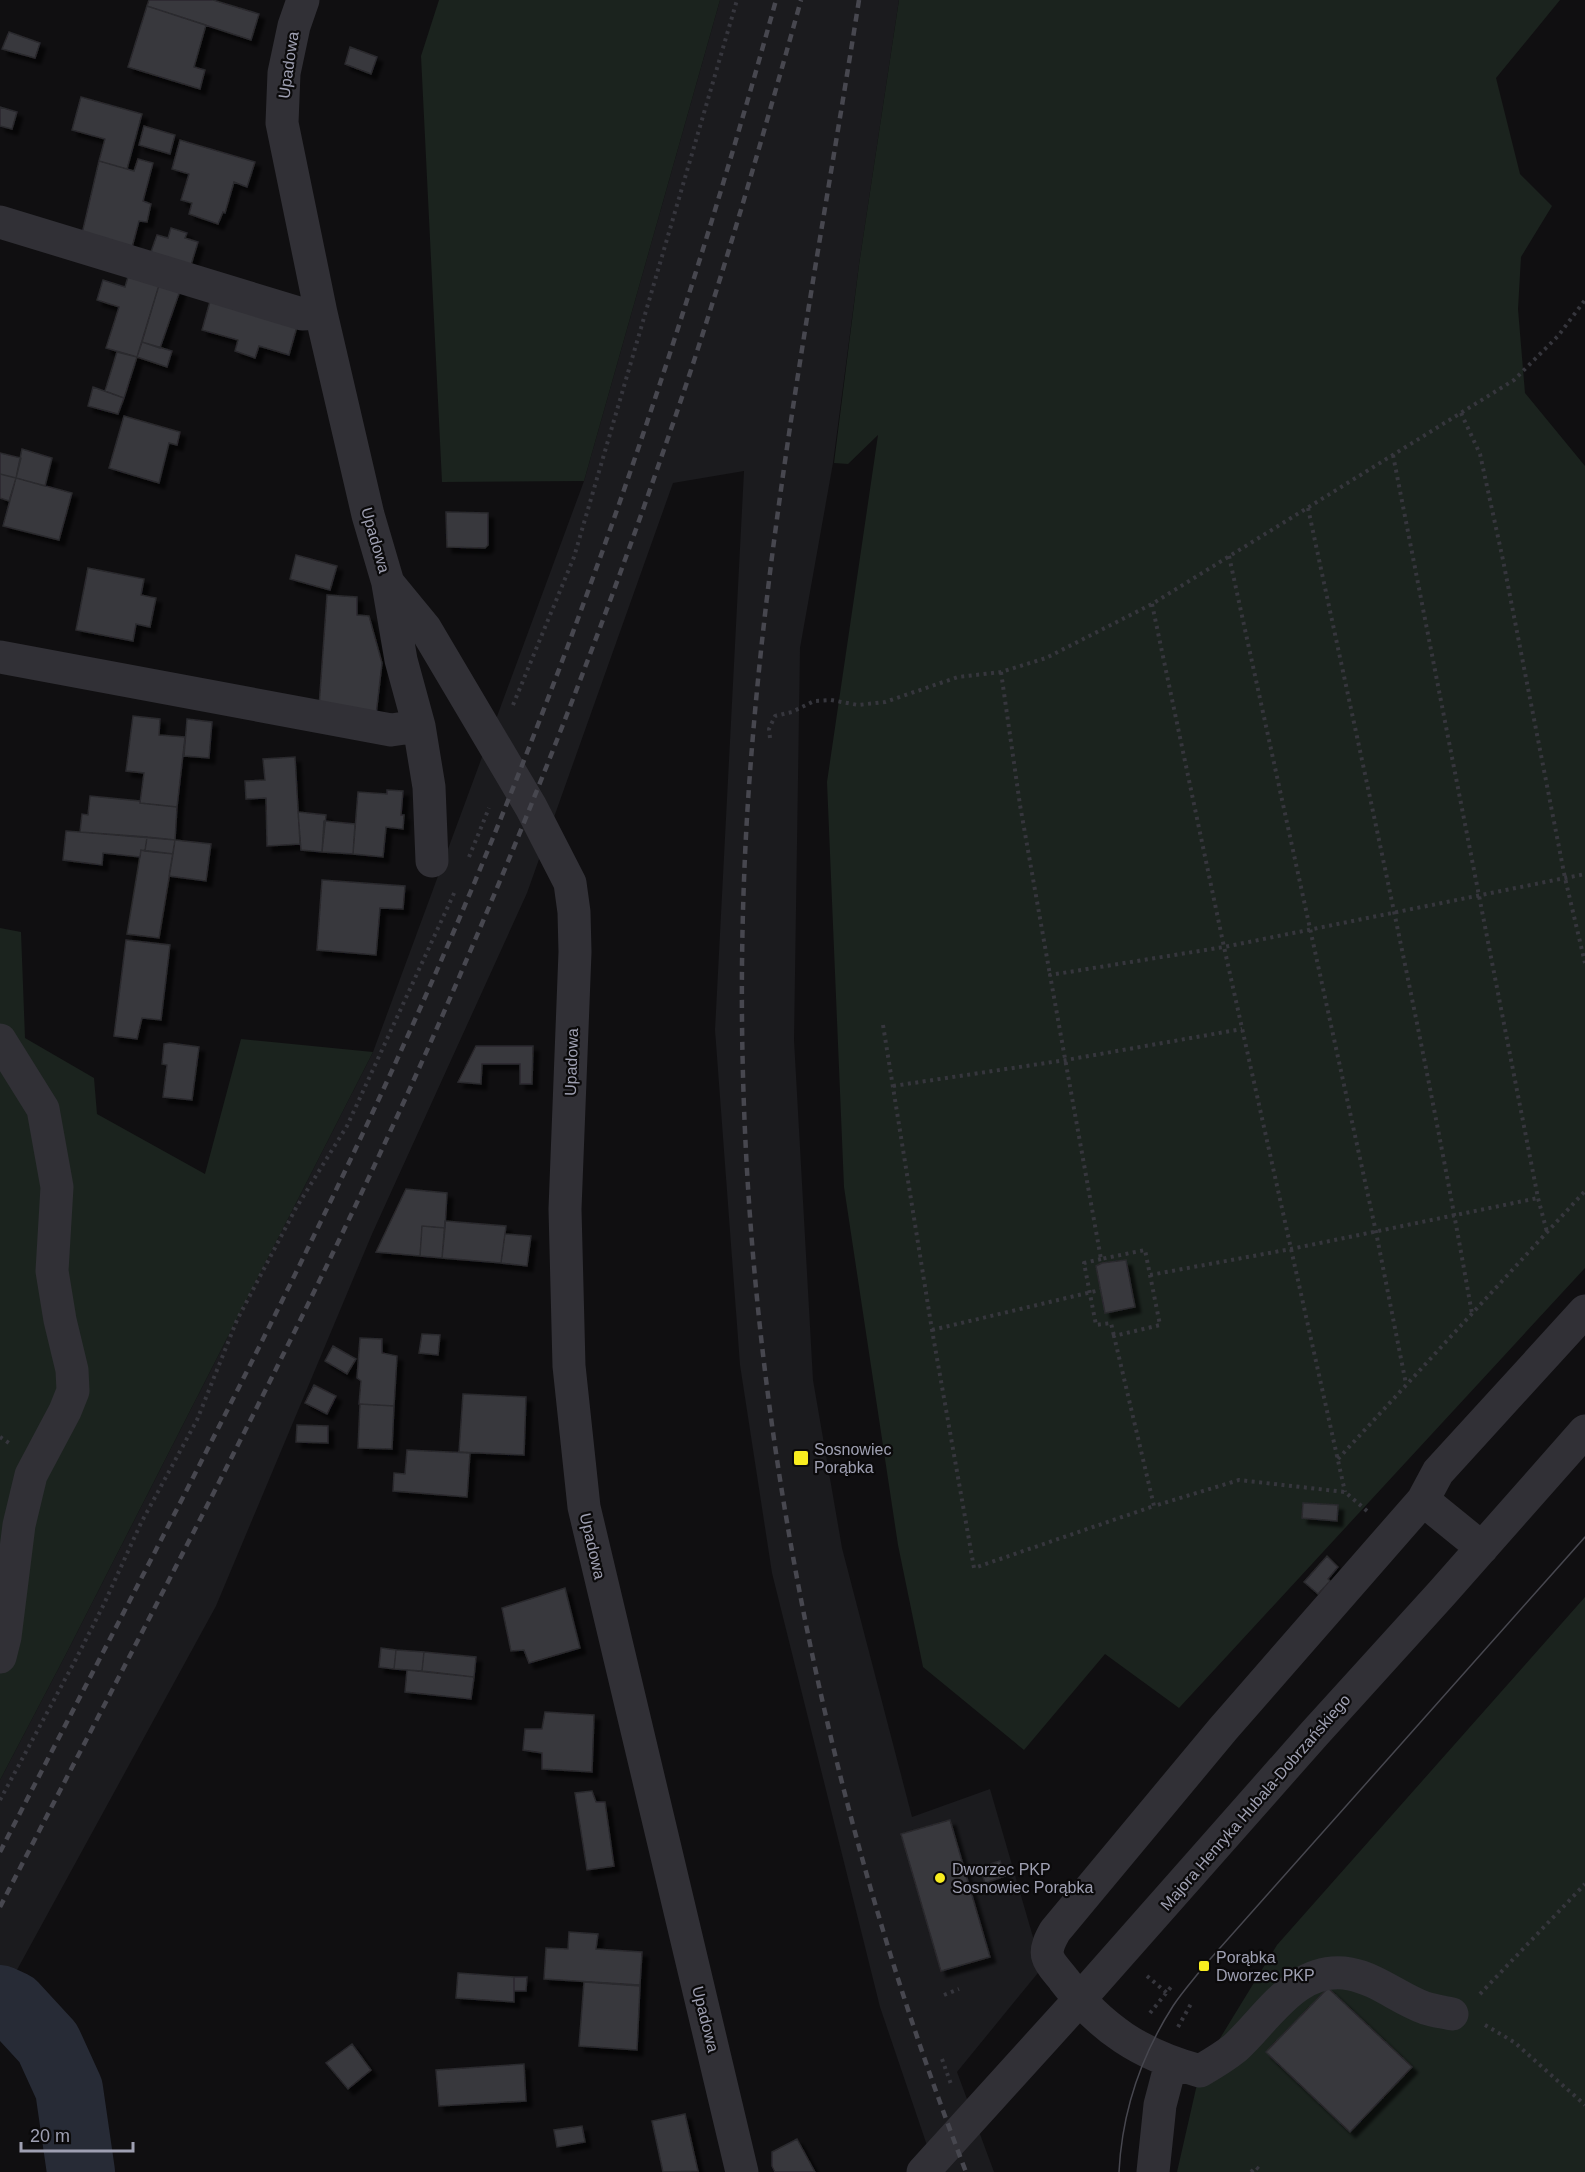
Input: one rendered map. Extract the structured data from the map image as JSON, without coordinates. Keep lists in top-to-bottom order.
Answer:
{
  "streets": {
    "street": ["Upadowa", "Majora Henryka Hubala-Dobrzańskiego"]
  },
  "places": {
    "transit": ["Sosnowiec Porąbka", "Porąbka Dworzec PKP"],
    "other": ["Dworzec PKP Sosnowiec Porąbka"]
  },
  "scale_bar": "20 m"
}
